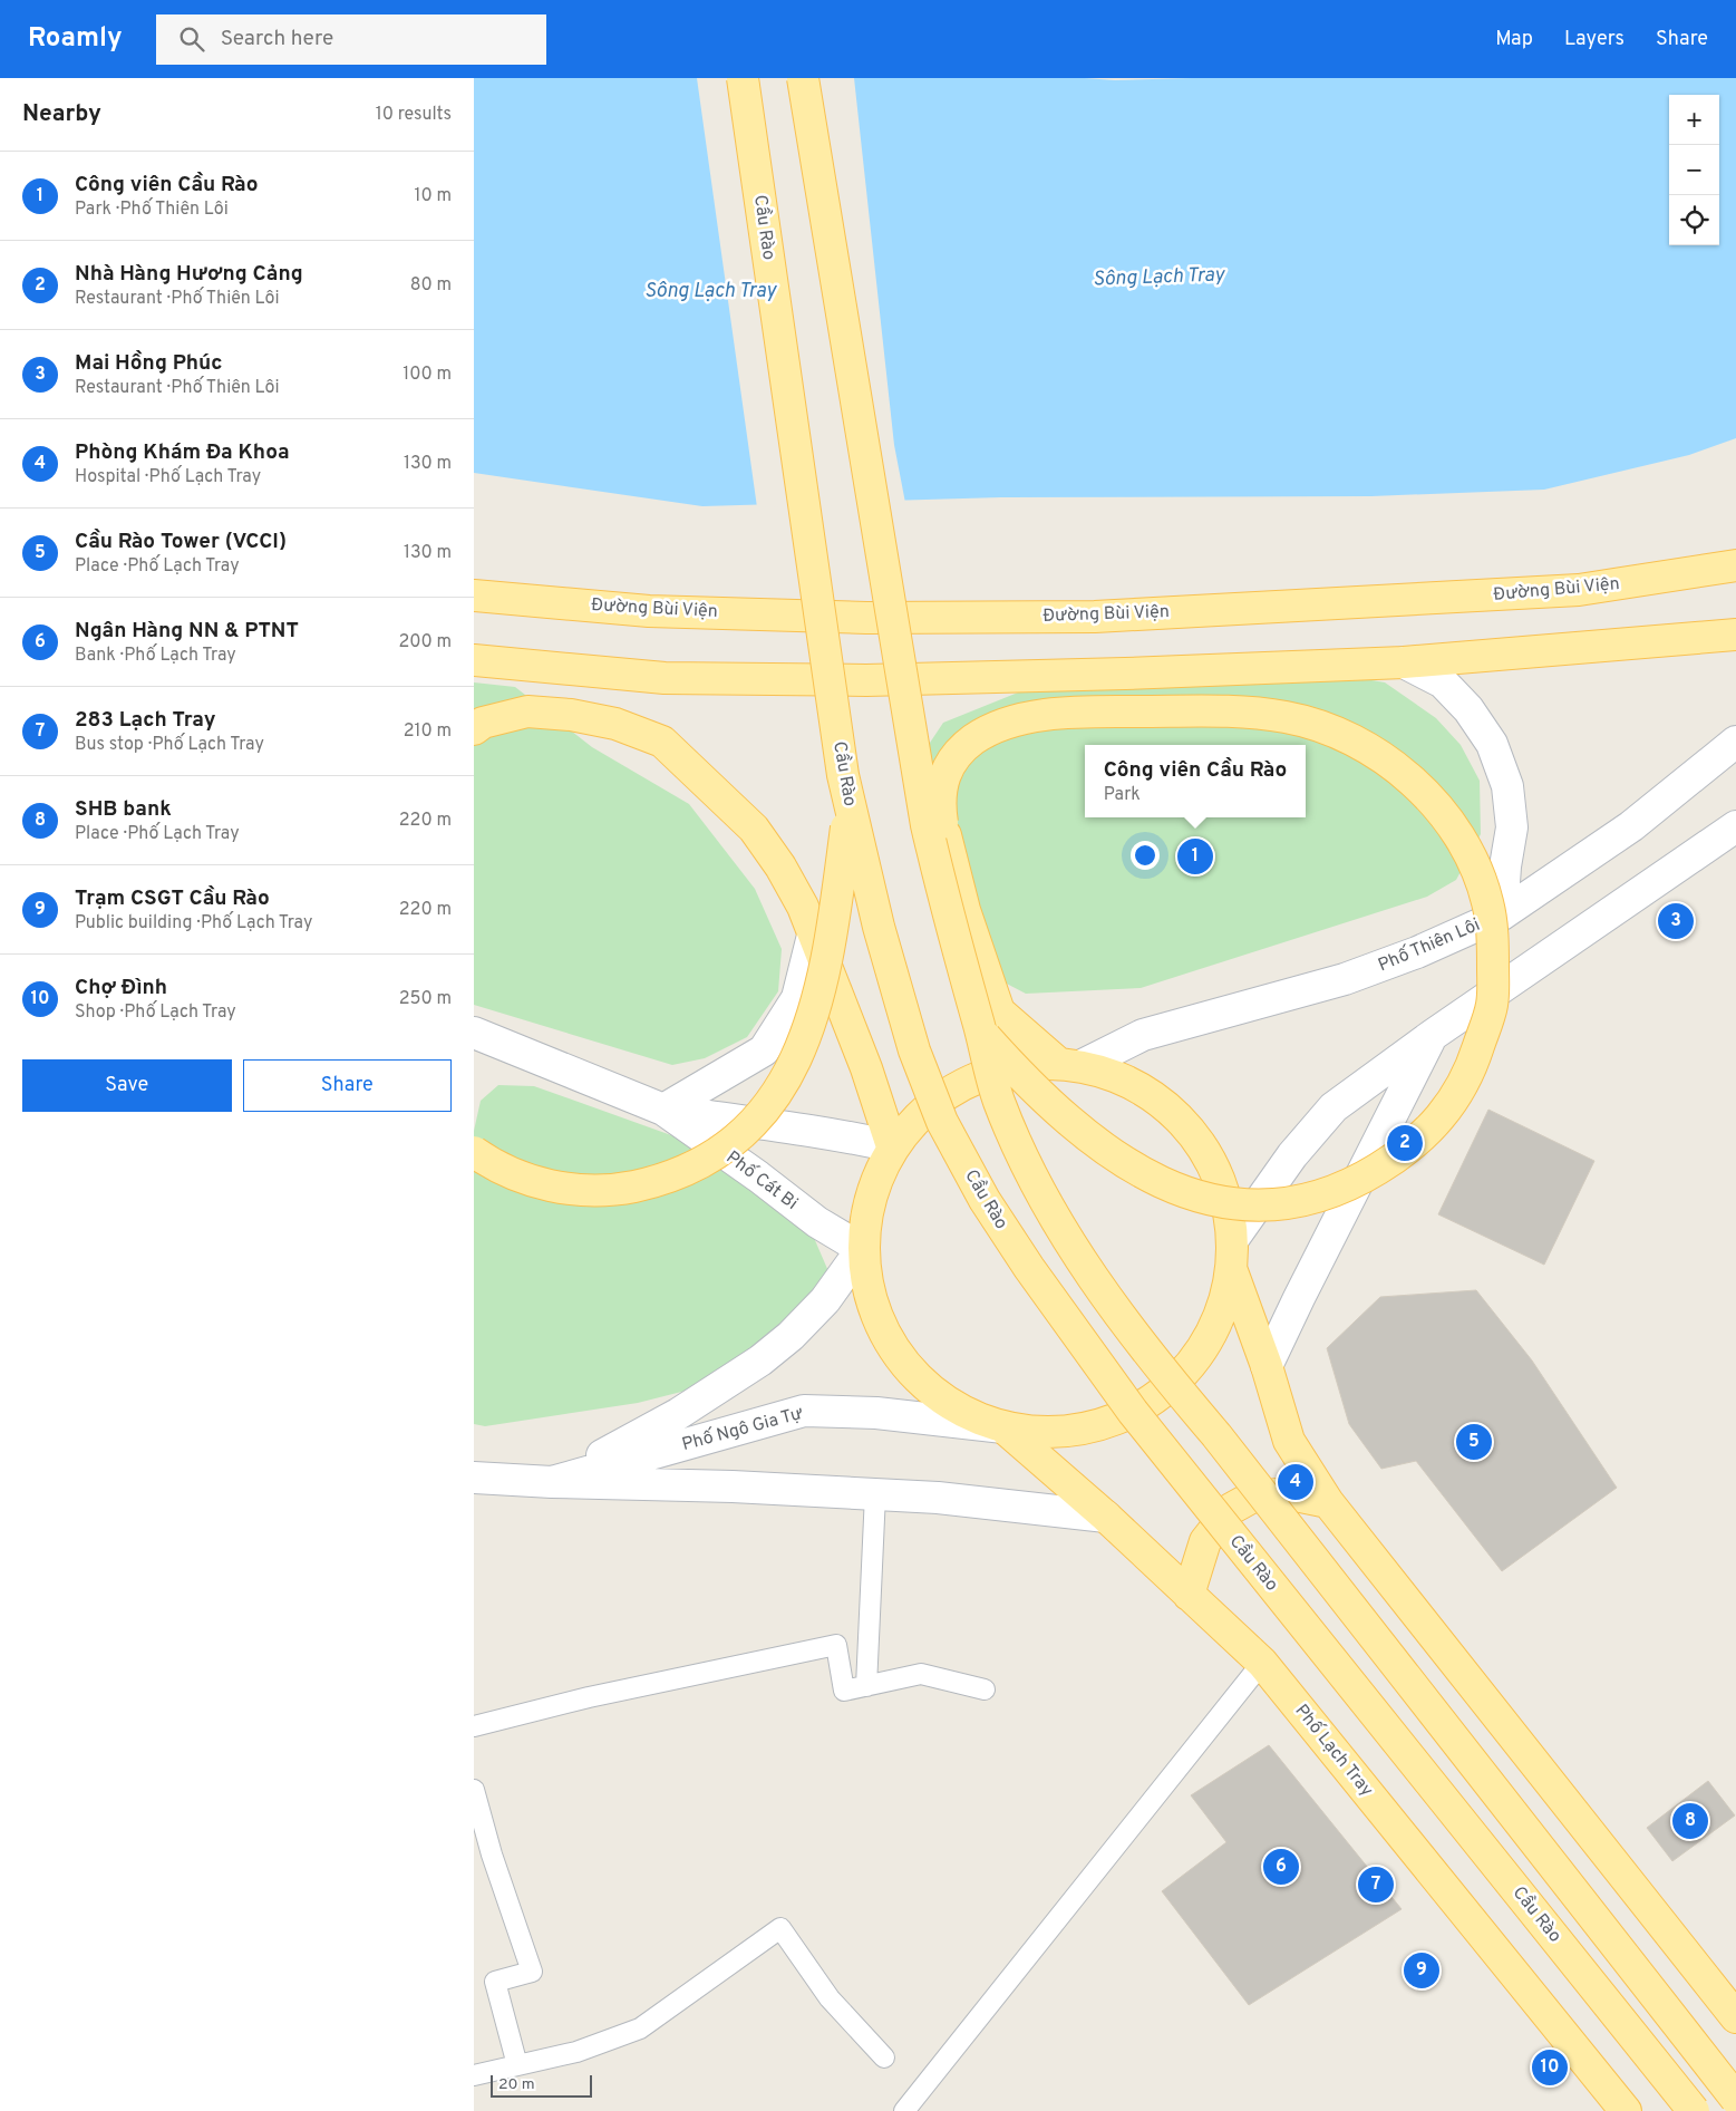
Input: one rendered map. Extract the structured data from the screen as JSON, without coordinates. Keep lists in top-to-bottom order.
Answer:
{
  "streets": {
    "main road": [
      "Cầu Rào",
      "Đường Bùi Viện",
      "Phố Thiên Lôi",
      "Phố Cát Bi",
      "Phố Ngô Gia Tự",
      "Phố Lạch Tray"
    ]
  },
  "crossings": [
    ["Phố Cát Bi", "Phố Ngô Gia Tự"],
    ["Phố Ngô Gia Tự", "Phố Lạch Tray"]
  ],
  "water": ["Sông Lạch Tray"],
  "scale_bar": "20 m",
  "page": {
    "header": "Roamly",
    "search": "Search here",
    "nav": ["Map", "Layers", "Share"],
    "heading": ["Nearby", "10 results"],
    "map_buttons": ["+", "−"],
    "list": [
      {
        "mark": "1",
        "name": "Công viên Cầu Rào",
        "note": "Park · Phố Thiên Lôi",
        "value": "10 m"
      },
      {
        "mark": "2",
        "name": "Nhà Hàng Hương Cảng",
        "note": "Restaurant · Phố Thiên Lôi",
        "value": "80 m"
      },
      {
        "mark": "3",
        "name": "Mai Hồng Phúc",
        "note": "Restaurant · Phố Thiên Lôi",
        "value": "100 m"
      },
      {
        "mark": "4",
        "name": "Phòng Khám Đa Khoa",
        "note": "Hospital · Phố Lạch Tray",
        "value": "130 m"
      },
      {
        "mark": "5",
        "name": "Cầu Rào Tower (VCCI)",
        "note": "Place · Phố Lạch Tray",
        "value": "130 m"
      },
      {
        "mark": "6",
        "name": "Ngân Hàng NN & PTNT",
        "note": "Bank · Phố Lạch Tray",
        "value": "200 m"
      },
      {
        "mark": "7",
        "name": "283 Lạch Tray",
        "note": "Bus stop · Phố Lạch Tray",
        "value": "210 m"
      },
      {
        "mark": "8",
        "name": "SHB bank",
        "note": "Place · Phố Lạch Tray",
        "value": "220 m"
      },
      {
        "mark": "9",
        "name": "Trạm CSGT Cầu Rào",
        "note": "Public building · Phố Lạch Tray",
        "value": "220 m"
      },
      {
        "mark": "10",
        "name": "Chợ Đình",
        "note": "Shop · Phố Lạch Tray",
        "value": "250 m"
      }
    ],
    "popup": ["Công viên Cầu Rào", "Park"],
    "pins": [
      "1",
      "3",
      "2",
      "5",
      "4",
      "8",
      "6",
      "7",
      "9",
      "10"
    ],
    "buttons": ["Save", "Share"],
    "scale": "20 m"
  }
}
